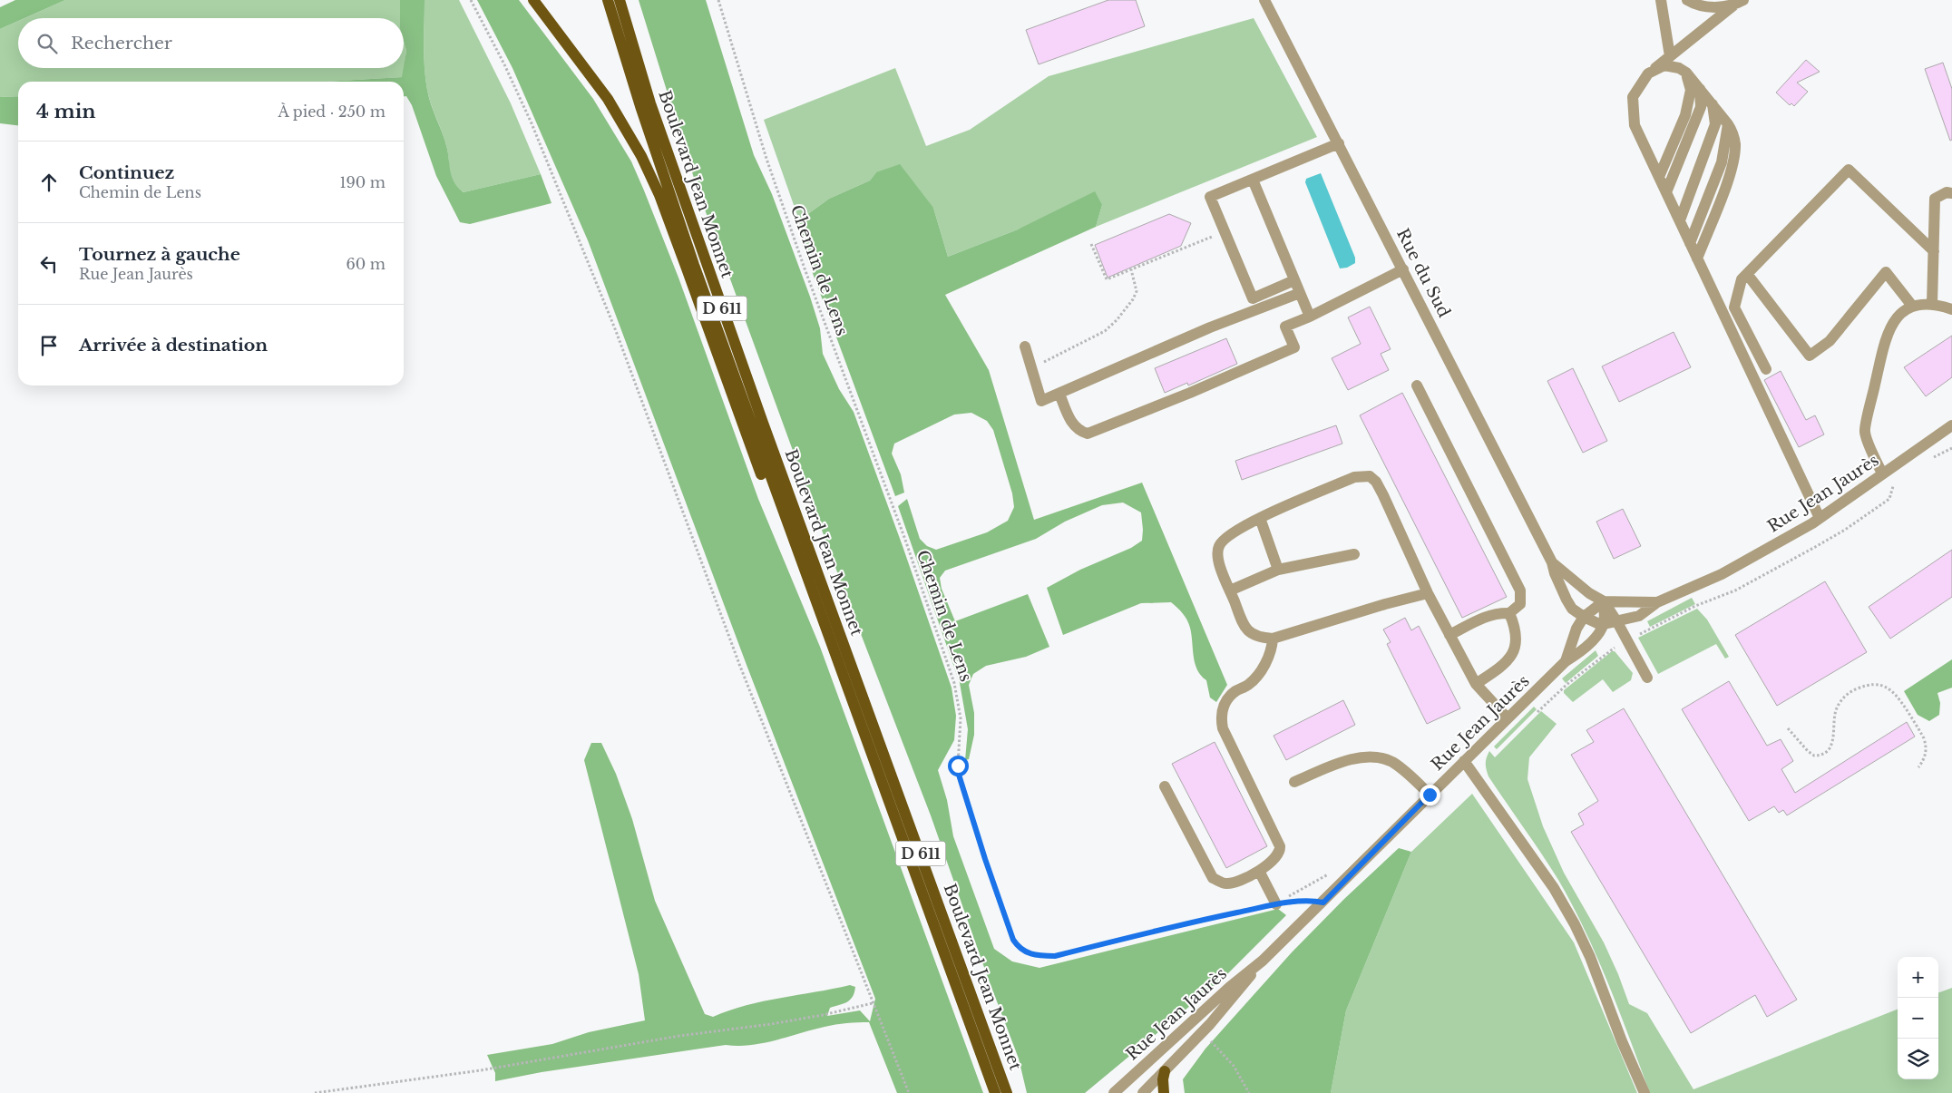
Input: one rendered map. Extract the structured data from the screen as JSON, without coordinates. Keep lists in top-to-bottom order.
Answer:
{
  "streets": {
    "main road": ["Boulevard Jean Monnet", "D 611"],
    "street": ["Rue du Sud", "Rue Jean Jaurès"],
    "path": ["Chemin de Lens"]
  },
  "crossings": [
    ["Chemin de Lens", "Rue Jean Jaurès"],
    ["Rue du Sud", "Rue Jean Jaurès"]
  ],
  "page": {
    "search": "Rechercher",
    "heading": ["4 min", "À pied · 250 m"],
    "list": [
      ["Continuez", "Chemin de Lens", "190 m"],
      ["Tournez à gauche", "Rue Jean Jaurès", "60 m"],
      "Arrivée à destination"
    ],
    "map_buttons": ["+", "−"]
  }
}
